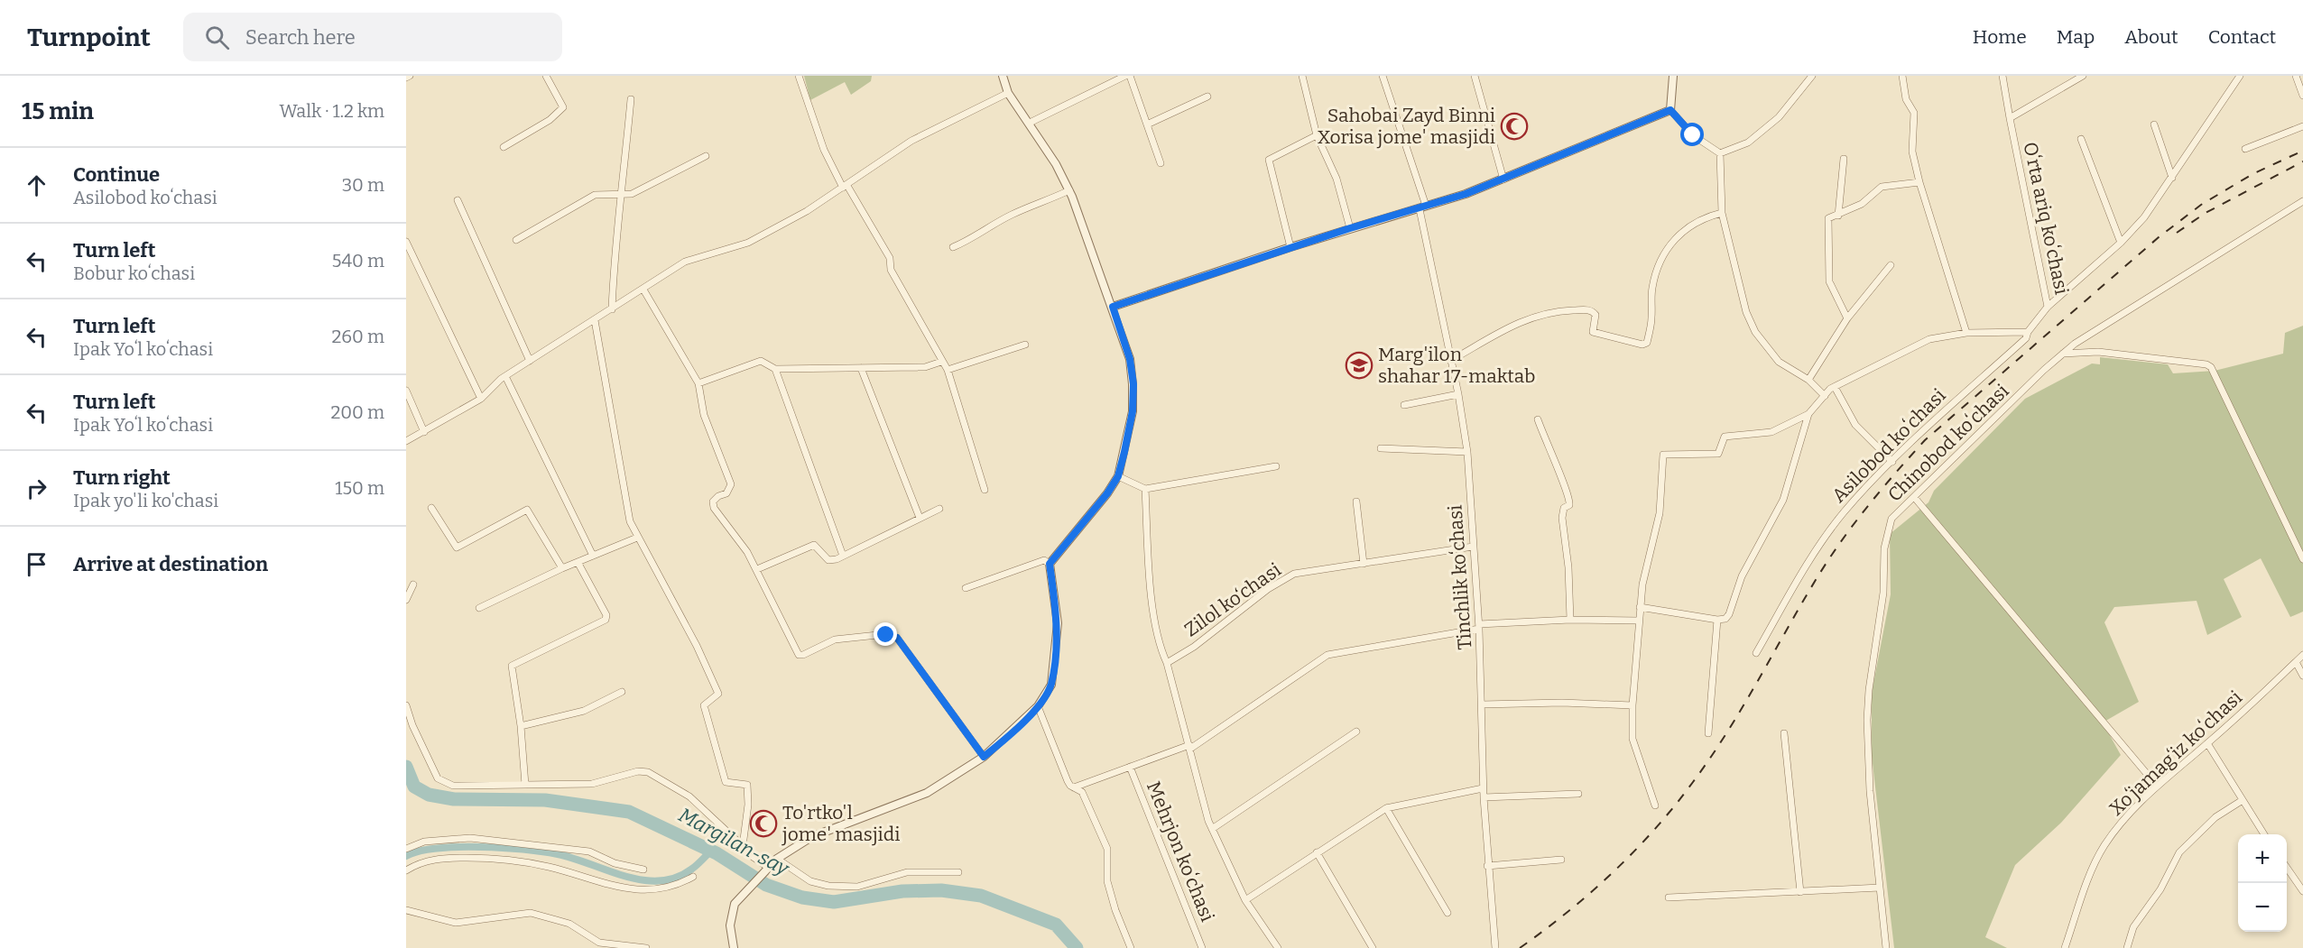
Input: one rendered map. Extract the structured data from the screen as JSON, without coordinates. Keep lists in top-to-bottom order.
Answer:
{
  "streets": {
    "street": [
      "Oʻrta ariq koʻchasi",
      "Chinobod koʻchasi",
      "Asilobod koʻchasi",
      "Tinchlik koʻchasi",
      "Zilol ko‘chasi",
      "Xoʻjamagʻiz koʻchasi",
      "Mehrjon koʻchasi"
    ]
  },
  "crossings": [
    ["Oʻrta ariq koʻchasi", "Asilobod koʻchasi"],
    ["Tinchlik koʻchasi", "Zilol ko‘chasi"]
  ],
  "water": ["Margilan-say"],
  "places": {
    "mosque": ["Sahobai Zayd Binni Xorisa jome' masjidi", "To'rtko'l jome' masjidi"],
    "school or university": ["Marg'ilon shahar 17-maktab"]
  },
  "page": {
    "header": "Turnpoint",
    "search": "Search here",
    "nav": [
      "Home",
      "Map",
      "About",
      "Contact"
    ],
    "heading": ["15 min", "Walk · 1.2 km"],
    "list": [
      ["Continue", "Asilobod koʻchasi", "30 m"],
      ["Turn left", "Bobur koʻchasi", "540 m"],
      ["Turn left", "Ipak Yoʻl koʻchasi", "260 m"],
      ["Turn left", "Ipak Yoʻl koʻchasi", "200 m"],
      ["Turn right", "Ipak yo'li ko'chasi", "150 m"],
      "Arrive at destination"
    ],
    "map_buttons": ["+", "−"]
  }
}
